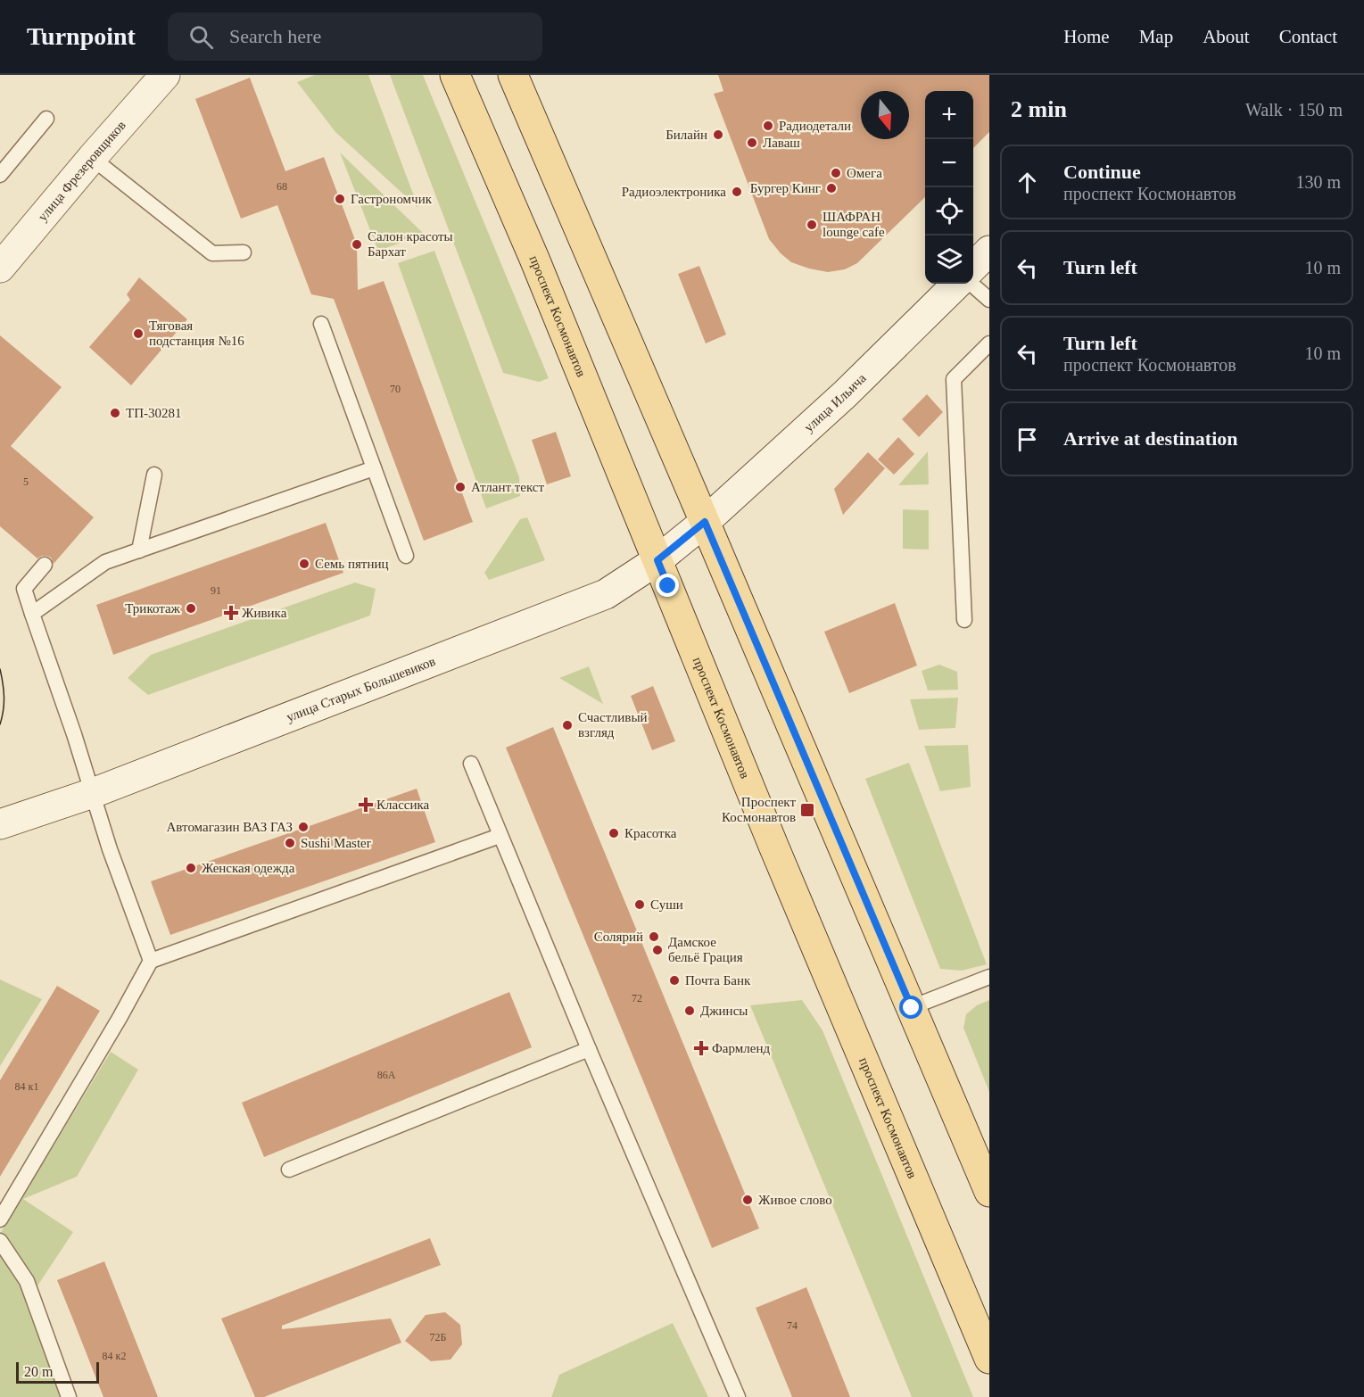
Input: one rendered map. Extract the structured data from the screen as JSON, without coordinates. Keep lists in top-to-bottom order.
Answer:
{
  "streets": {
    "main road": [
      "улица Фрезеровщиков",
      "проспект Космонавтов",
      "улица Ильича",
      "улица Старых Большевиков"
    ]
  },
  "crossings": [
    ["проспект Космонавтов", "улица Старых Большевиков"],
    ["улица Ильича", "улица Старых Большевиков"]
  ],
  "places": {
    "other": [
      "Радиодетали",
      "Билайн",
      "Лаваш",
      "Омега",
      "Бургер Кинг",
      "Радиоэлектроника",
      "Гастрономчик",
      "ШАФРАН lounge cafe",
      "Салон красоты Бархат",
      "Тяговая подстанция №16",
      "ТП-30281",
      "Атлант текст",
      "Семь пятниц",
      "Трикотаж",
      "Счастливый взгляд",
      "Автомагазин ВАЗ ГАЗ",
      "Красотка",
      "Sushi Master",
      "Женская одежда",
      "Суши",
      "Солярий",
      "Дамское бельё Грация",
      "Почта Банк",
      "Джинсы",
      "Живое слово"
    ],
    "health": ["Живика", "Классика", "Фармленд"],
    "transit": ["Проспект Космонавтов"]
  },
  "house_numbers": [
    "68",
    "70",
    "5",
    "91",
    "72",
    "86А",
    "84 к1",
    "74",
    "72Б",
    "84 к2"
  ],
  "scale_bar": "20 m",
  "north": "bottom",
  "page": {
    "header": "Turnpoint",
    "search": "Search here",
    "nav": [
      "Home",
      "Map",
      "About",
      "Contact"
    ],
    "heading": ["2 min", "Walk · 150 m"],
    "map_buttons": ["+", "−"],
    "list": [
      ["Continue", "проспект Космонавтов", "130 m"],
      ["Turn left", "10 m"],
      ["Turn left", "проспект Космонавтов", "10 m"],
      "Arrive at destination"
    ],
    "scale": "20 m"
  }
}
